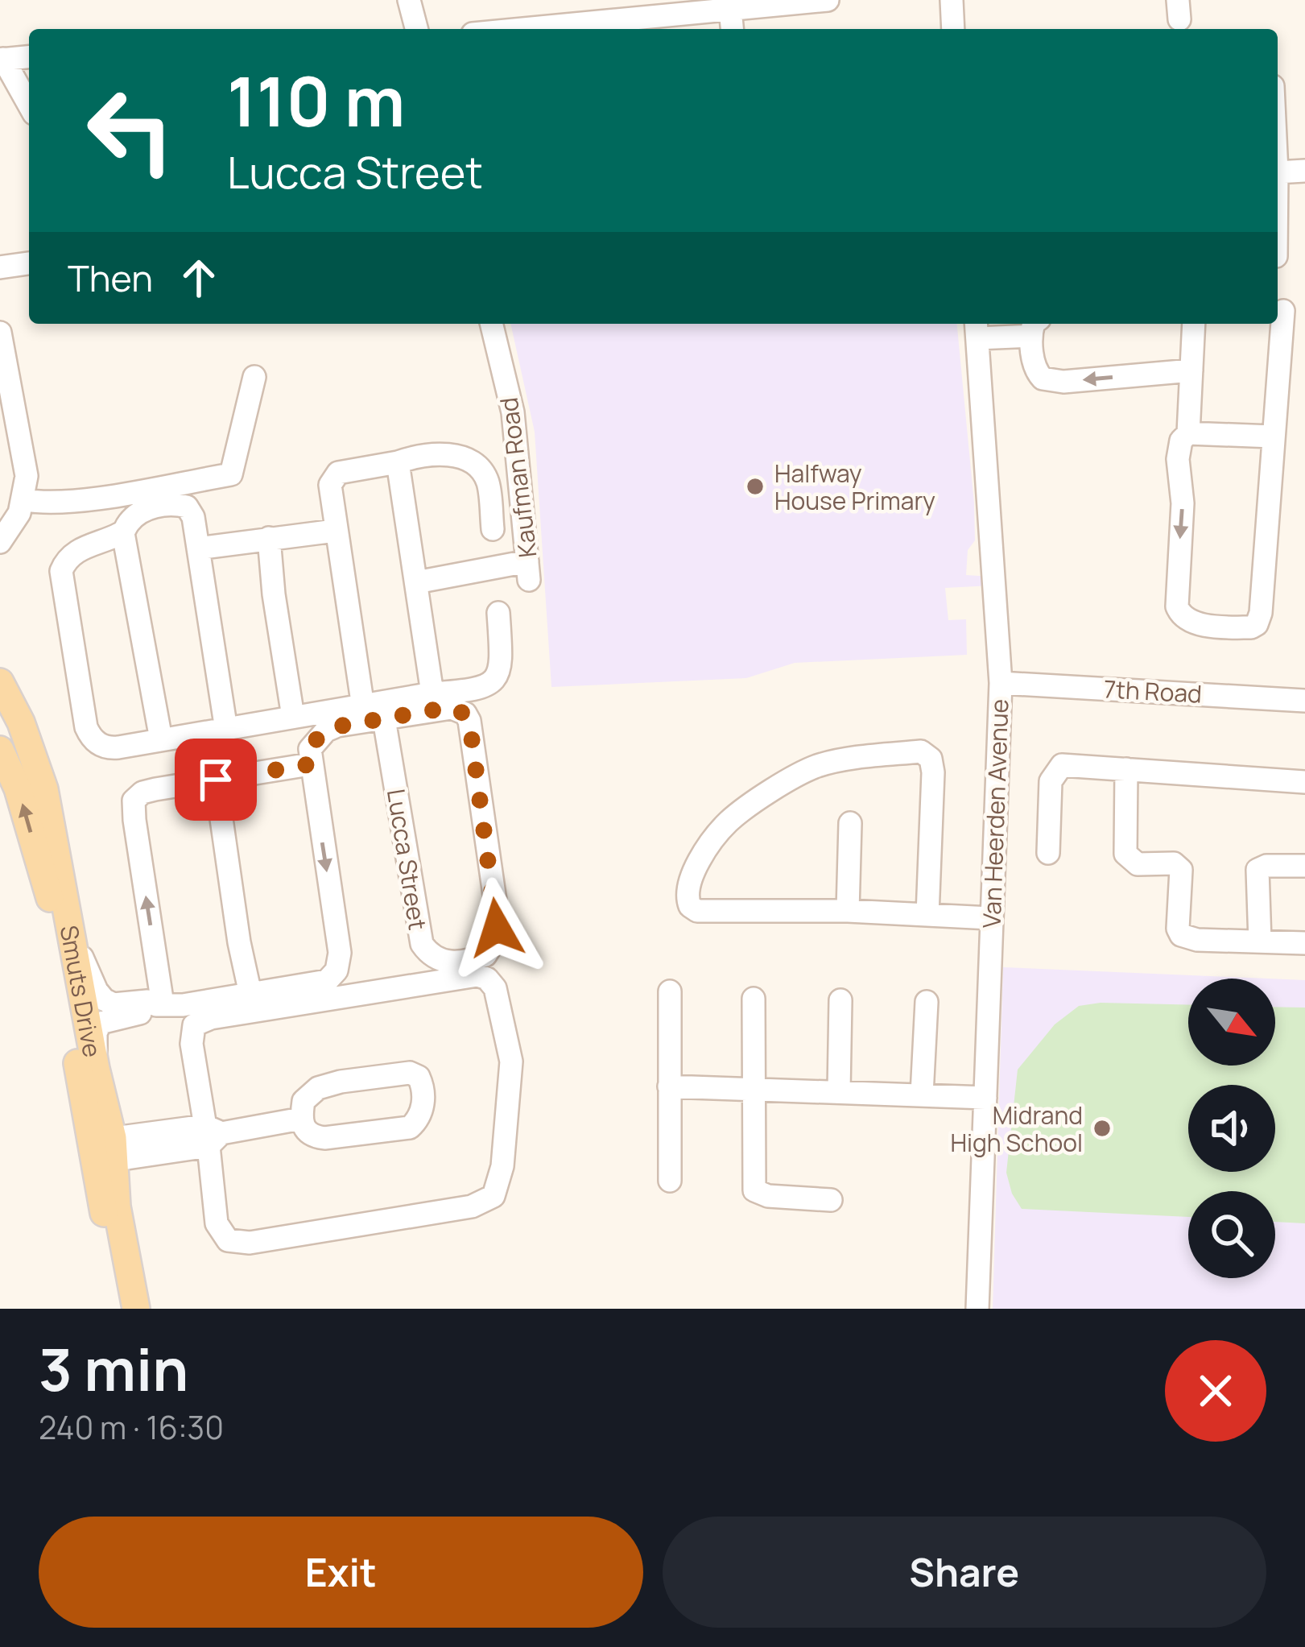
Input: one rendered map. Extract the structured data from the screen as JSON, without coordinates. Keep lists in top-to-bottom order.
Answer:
{
  "streets": {
    "main road": ["Smuts Drive"],
    "street": [
      "Kaufman Road",
      "7th Road",
      "Van Heerden Avenue",
      "Lucca Street"
    ]
  },
  "crossings": [
    ["7th Road", "Van Heerden Avenue"]
  ],
  "places": ["Halfway House Primary", "Midrand High School"],
  "north": "bottom right",
  "page": {
    "turn": ["110 m", "Lucca Street"],
    "then": "Then",
    "heading": ["3 min", "240 m · 16:30"],
    "buttons": ["Exit", "Share"]
  }
}
